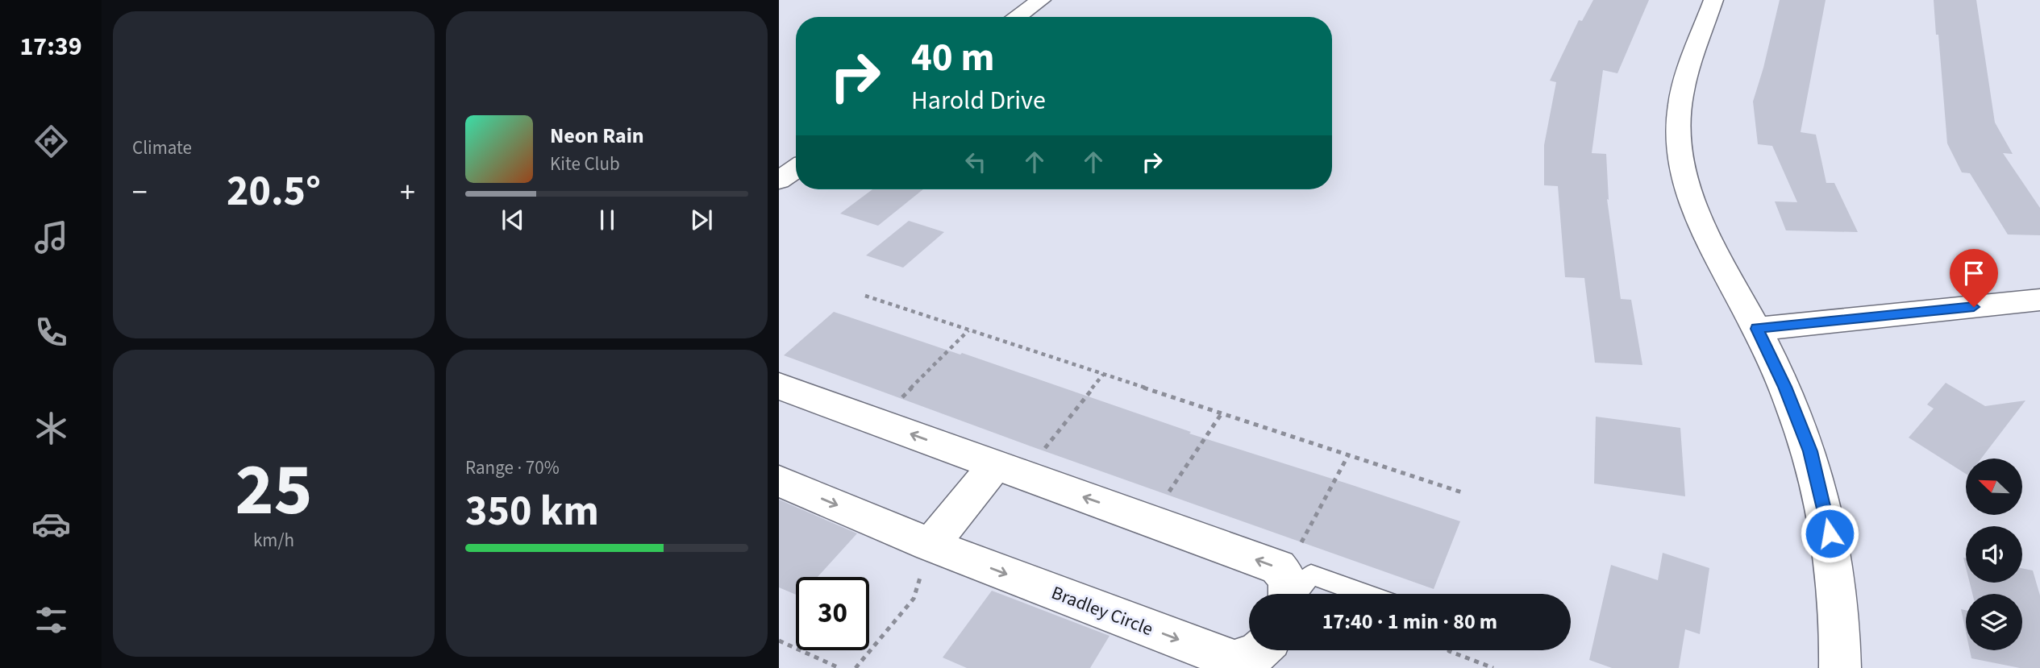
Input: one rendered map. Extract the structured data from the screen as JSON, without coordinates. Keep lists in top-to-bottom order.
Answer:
{
  "streets": {
    "street": ["Bradley Circle"]
  },
  "north": "top left",
  "page": {
    "tabs": "17:39",
    "tile": [
      "Climate",
      ["25", "km/h"],
      ["Range · 70%", "350 km"]
    ],
    "turn": ["40 m", "Harold Drive"],
    "song": ["Neon Rain", "Kite Club"],
    "heat": ["−", "20.5°", "+"],
    "limit": "30",
    "trip": "17:40 · 1 min · 80 m"
  }
}
